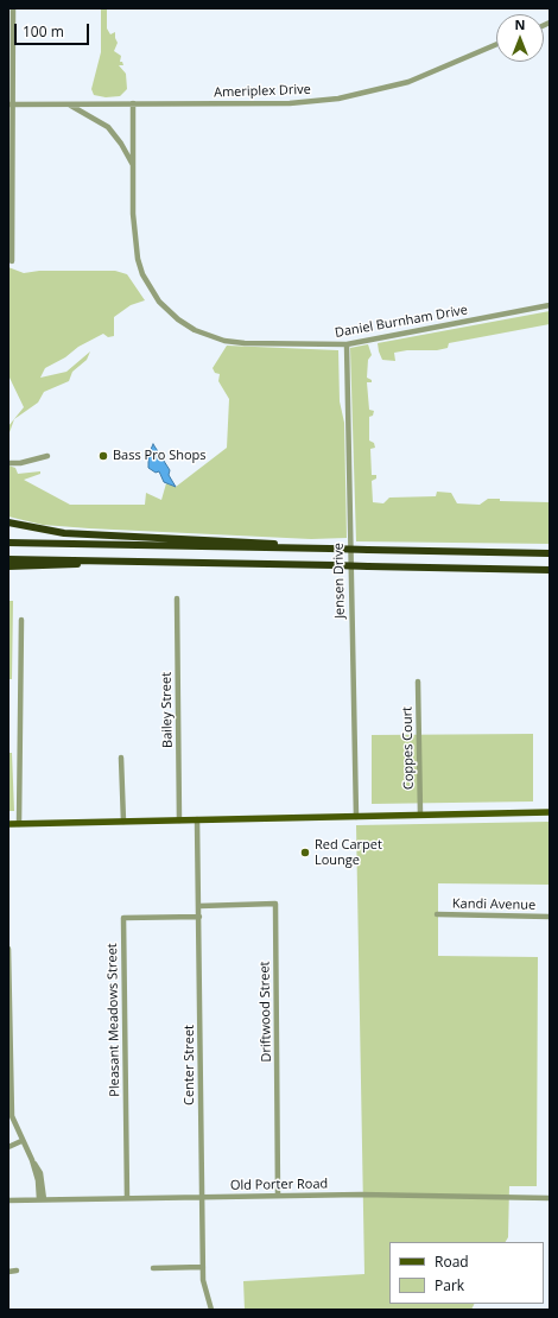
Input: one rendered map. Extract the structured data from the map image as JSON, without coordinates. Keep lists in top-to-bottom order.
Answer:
{
  "streets": {
    "street": [
      "Ameriplex Drive",
      "Daniel Burnham Drive",
      "Jensen Drive",
      "Bailey Street",
      "Coppes Court",
      "Kandi Avenue",
      "Driftwood Street",
      "Pleasant Meadows Street",
      "Center Street",
      "Old Porter Road"
    ]
  },
  "crossings": [
    ["Ameriplex Drive", "Daniel Burnham Drive"],
    ["Daniel Burnham Drive", "Jensen Drive"],
    ["Driftwood Street", "Center Street"],
    ["Driftwood Street", "Old Porter Road"],
    ["Pleasant Meadows Street", "Center Street"],
    ["Pleasant Meadows Street", "Old Porter Road"],
    ["Center Street", "Old Porter Road"]
  ],
  "places": ["Bass Pro Shops", "Red Carpet Lounge"],
  "legend": ["Road", "Park"],
  "scale_bar": "100 m",
  "north": "top"
}
